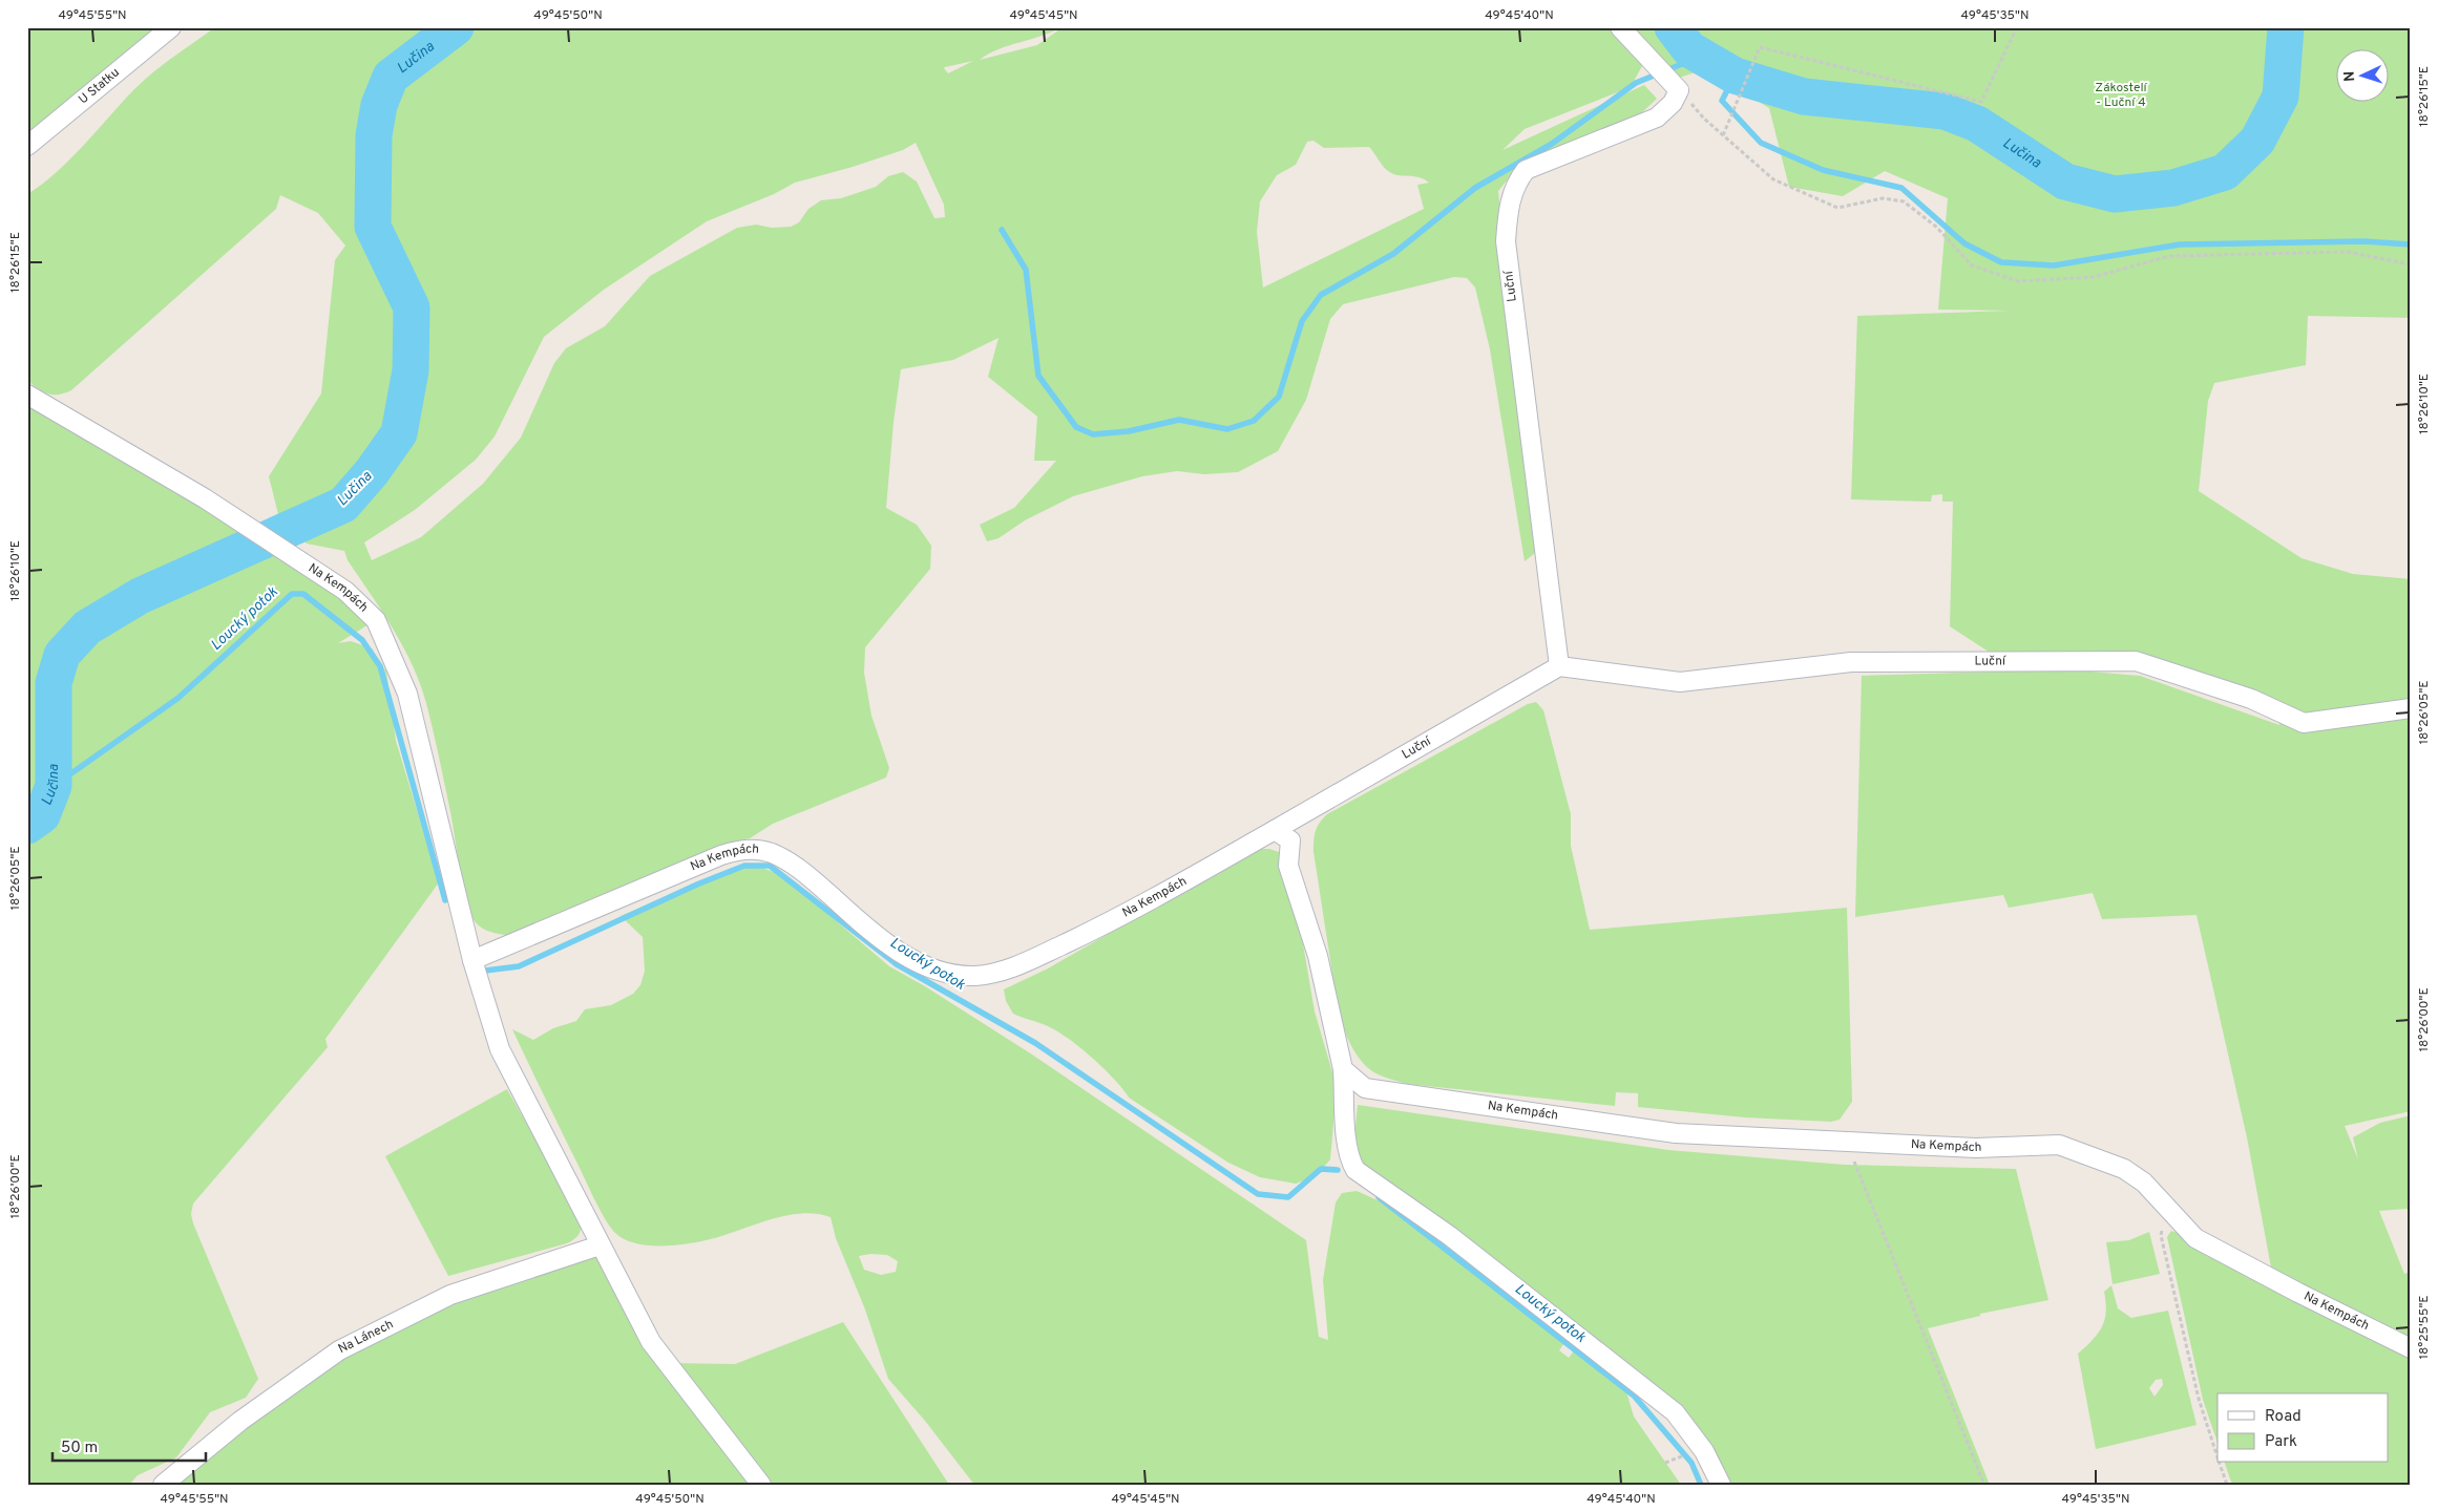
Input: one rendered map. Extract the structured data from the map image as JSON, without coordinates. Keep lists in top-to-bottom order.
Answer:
{
  "streets": {
    "street": [
      "U Statku",
      "Luční",
      "Na Kempách",
      "Na Lánech"
    ]
  },
  "crossings": [
    ["Luční", "Na Kempách"]
  ],
  "water": ["Lučina", "Loucký potok"],
  "parks": ["Zákostelí - Luční 4"],
  "legend": ["Road", "Park"],
  "scale_bar": "50 m",
  "north": "left",
  "coordinates": [
    "49°45'55\"N",
    "49°45'50\"N",
    "49°45'45\"N",
    "49°45'40\"N",
    "49°45'35\"N",
    "18°26'15\"E",
    "18°26'10\"E",
    "18°26'05\"E",
    "18°26'00\"E",
    "18°25'55\"E"
  ]
}
